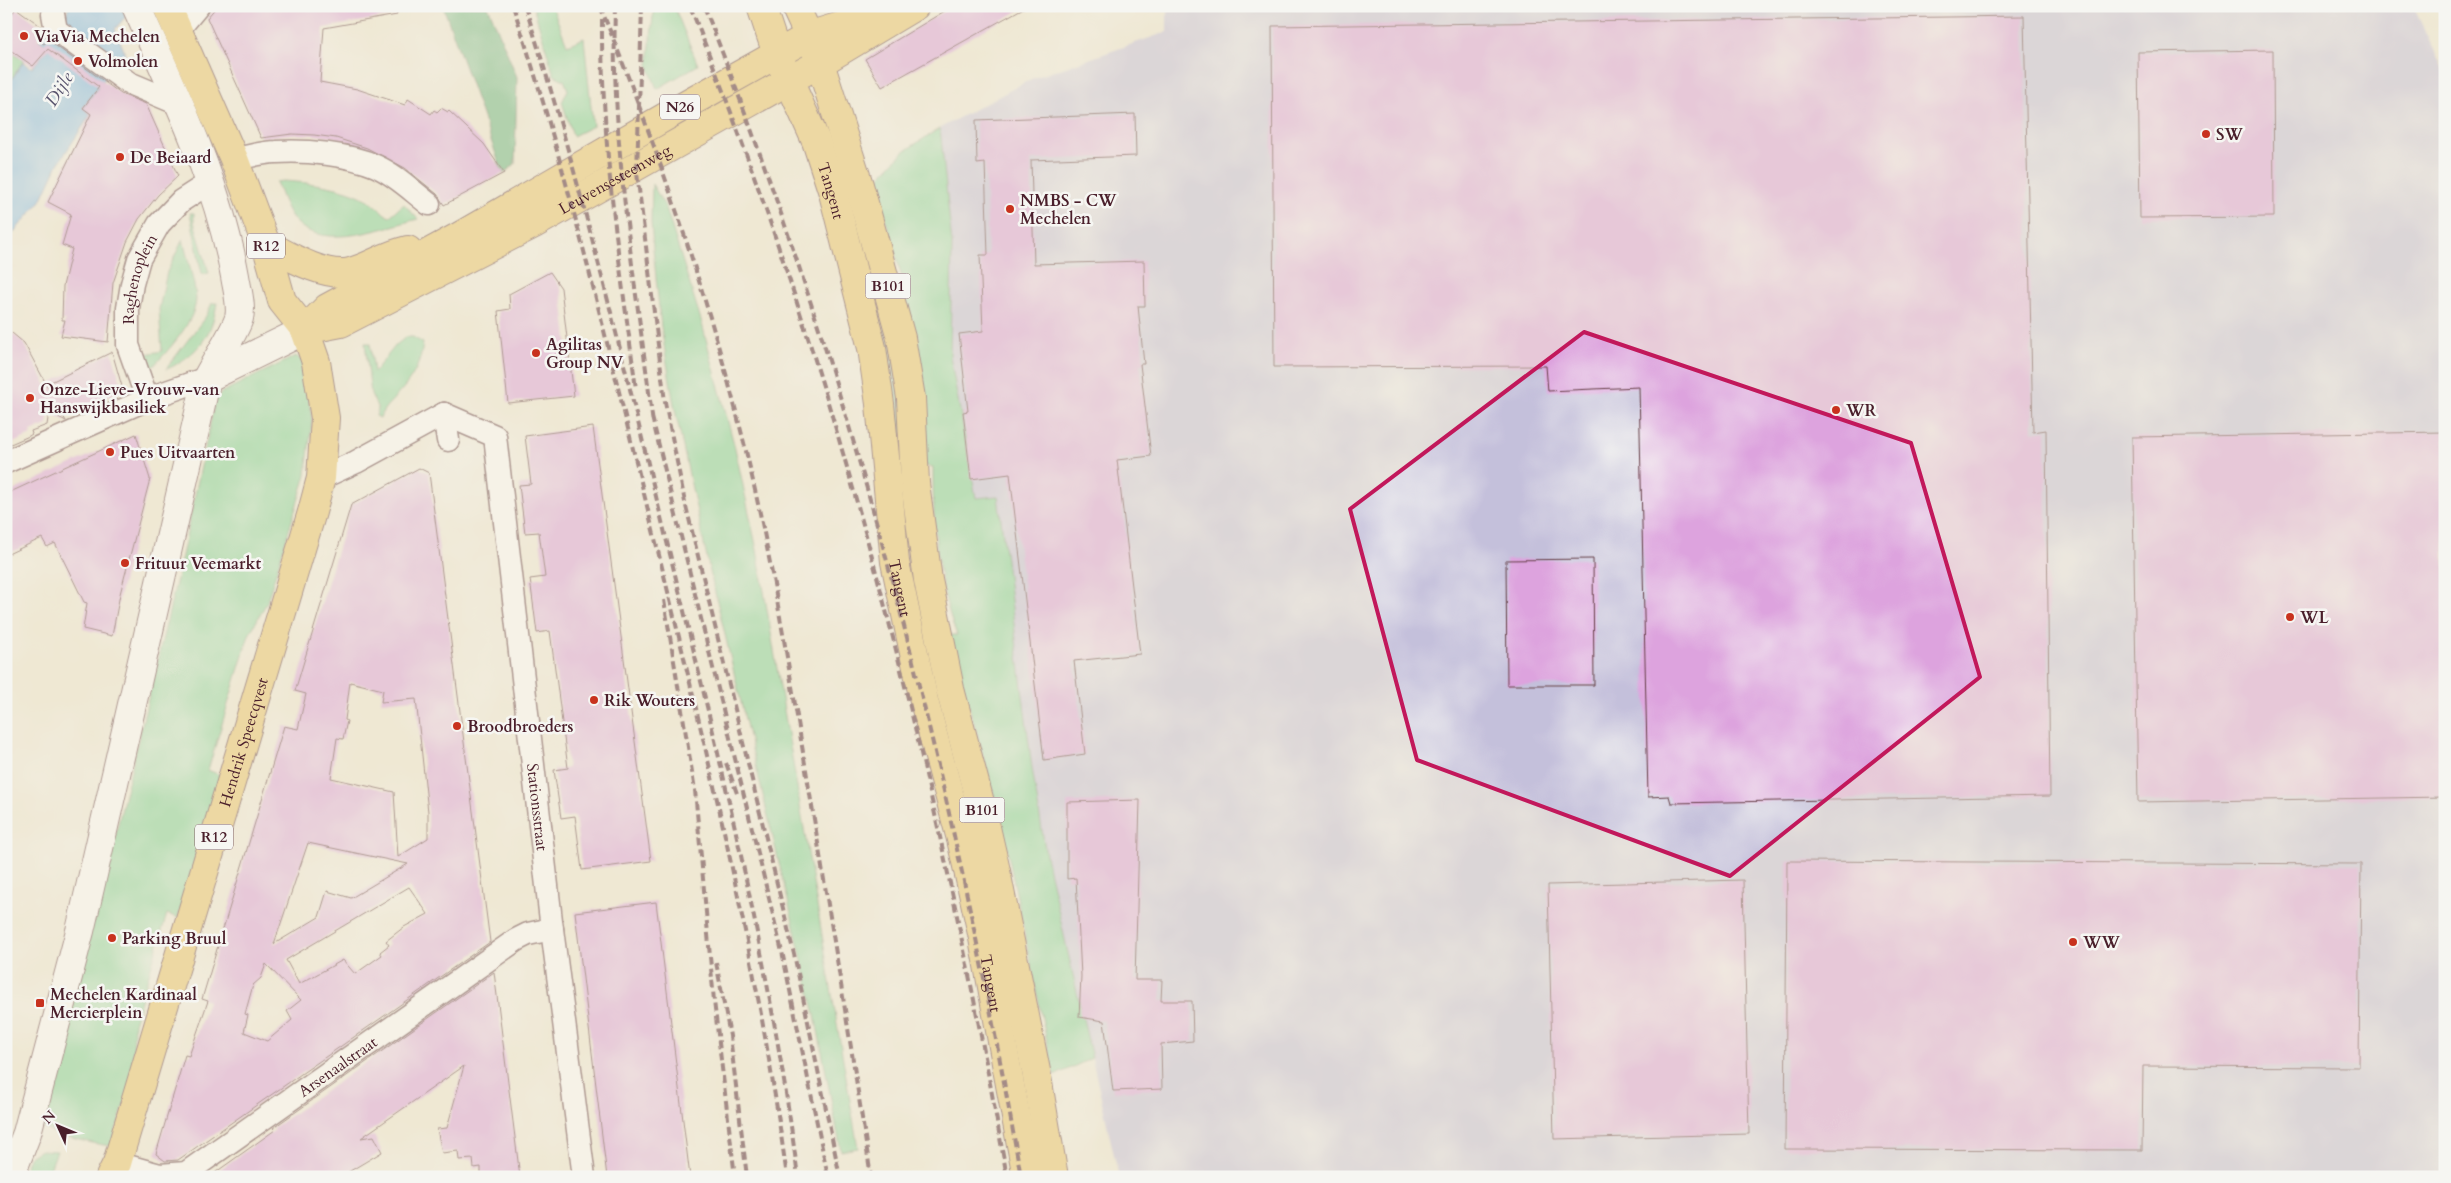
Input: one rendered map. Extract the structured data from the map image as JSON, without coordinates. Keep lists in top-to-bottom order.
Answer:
{
  "streets": {
    "main road": [
      "N26",
      "Leuvensesteenweg",
      "Tangent",
      "R12",
      "B101",
      "Hendrik Speecqvest"
    ],
    "street": ["Raghenoplein", "Stationsstraat", "Arsenaalstraat"]
  },
  "crossings": [
    ["Leuvensesteenweg", "Tangent"],
    ["Leuvensesteenweg", "R12"],
    ["Leuvensesteenweg", "Hendrik Speecqvest"],
    ["R12", "Raghenoplein"],
    ["R12", "Hendrik Speecqvest"],
    ["Hendrik Speecqvest", "Arsenaalstraat"],
    ["Stationsstraat", "Arsenaalstraat"]
  ],
  "water": ["Dijle"],
  "places": {
    "other": [
      "ViaVia Mechelen",
      "Volmolen",
      "SW",
      "De Beiaard",
      "NMBS - CW Mechelen",
      "Agilitas Group NV",
      "Onze-Lieve-Vrouw-van Hanswijkbasiliek",
      "WR",
      "Pues Uitvaarten",
      "Frituur Veemarkt",
      "WL",
      "Rik Wouters",
      "Broodbroeders",
      "Parking Bruul",
      "WW"
    ],
    "transit": ["Mechelen Kardinaal Mercierplein"]
  },
  "north": "top left"
}
